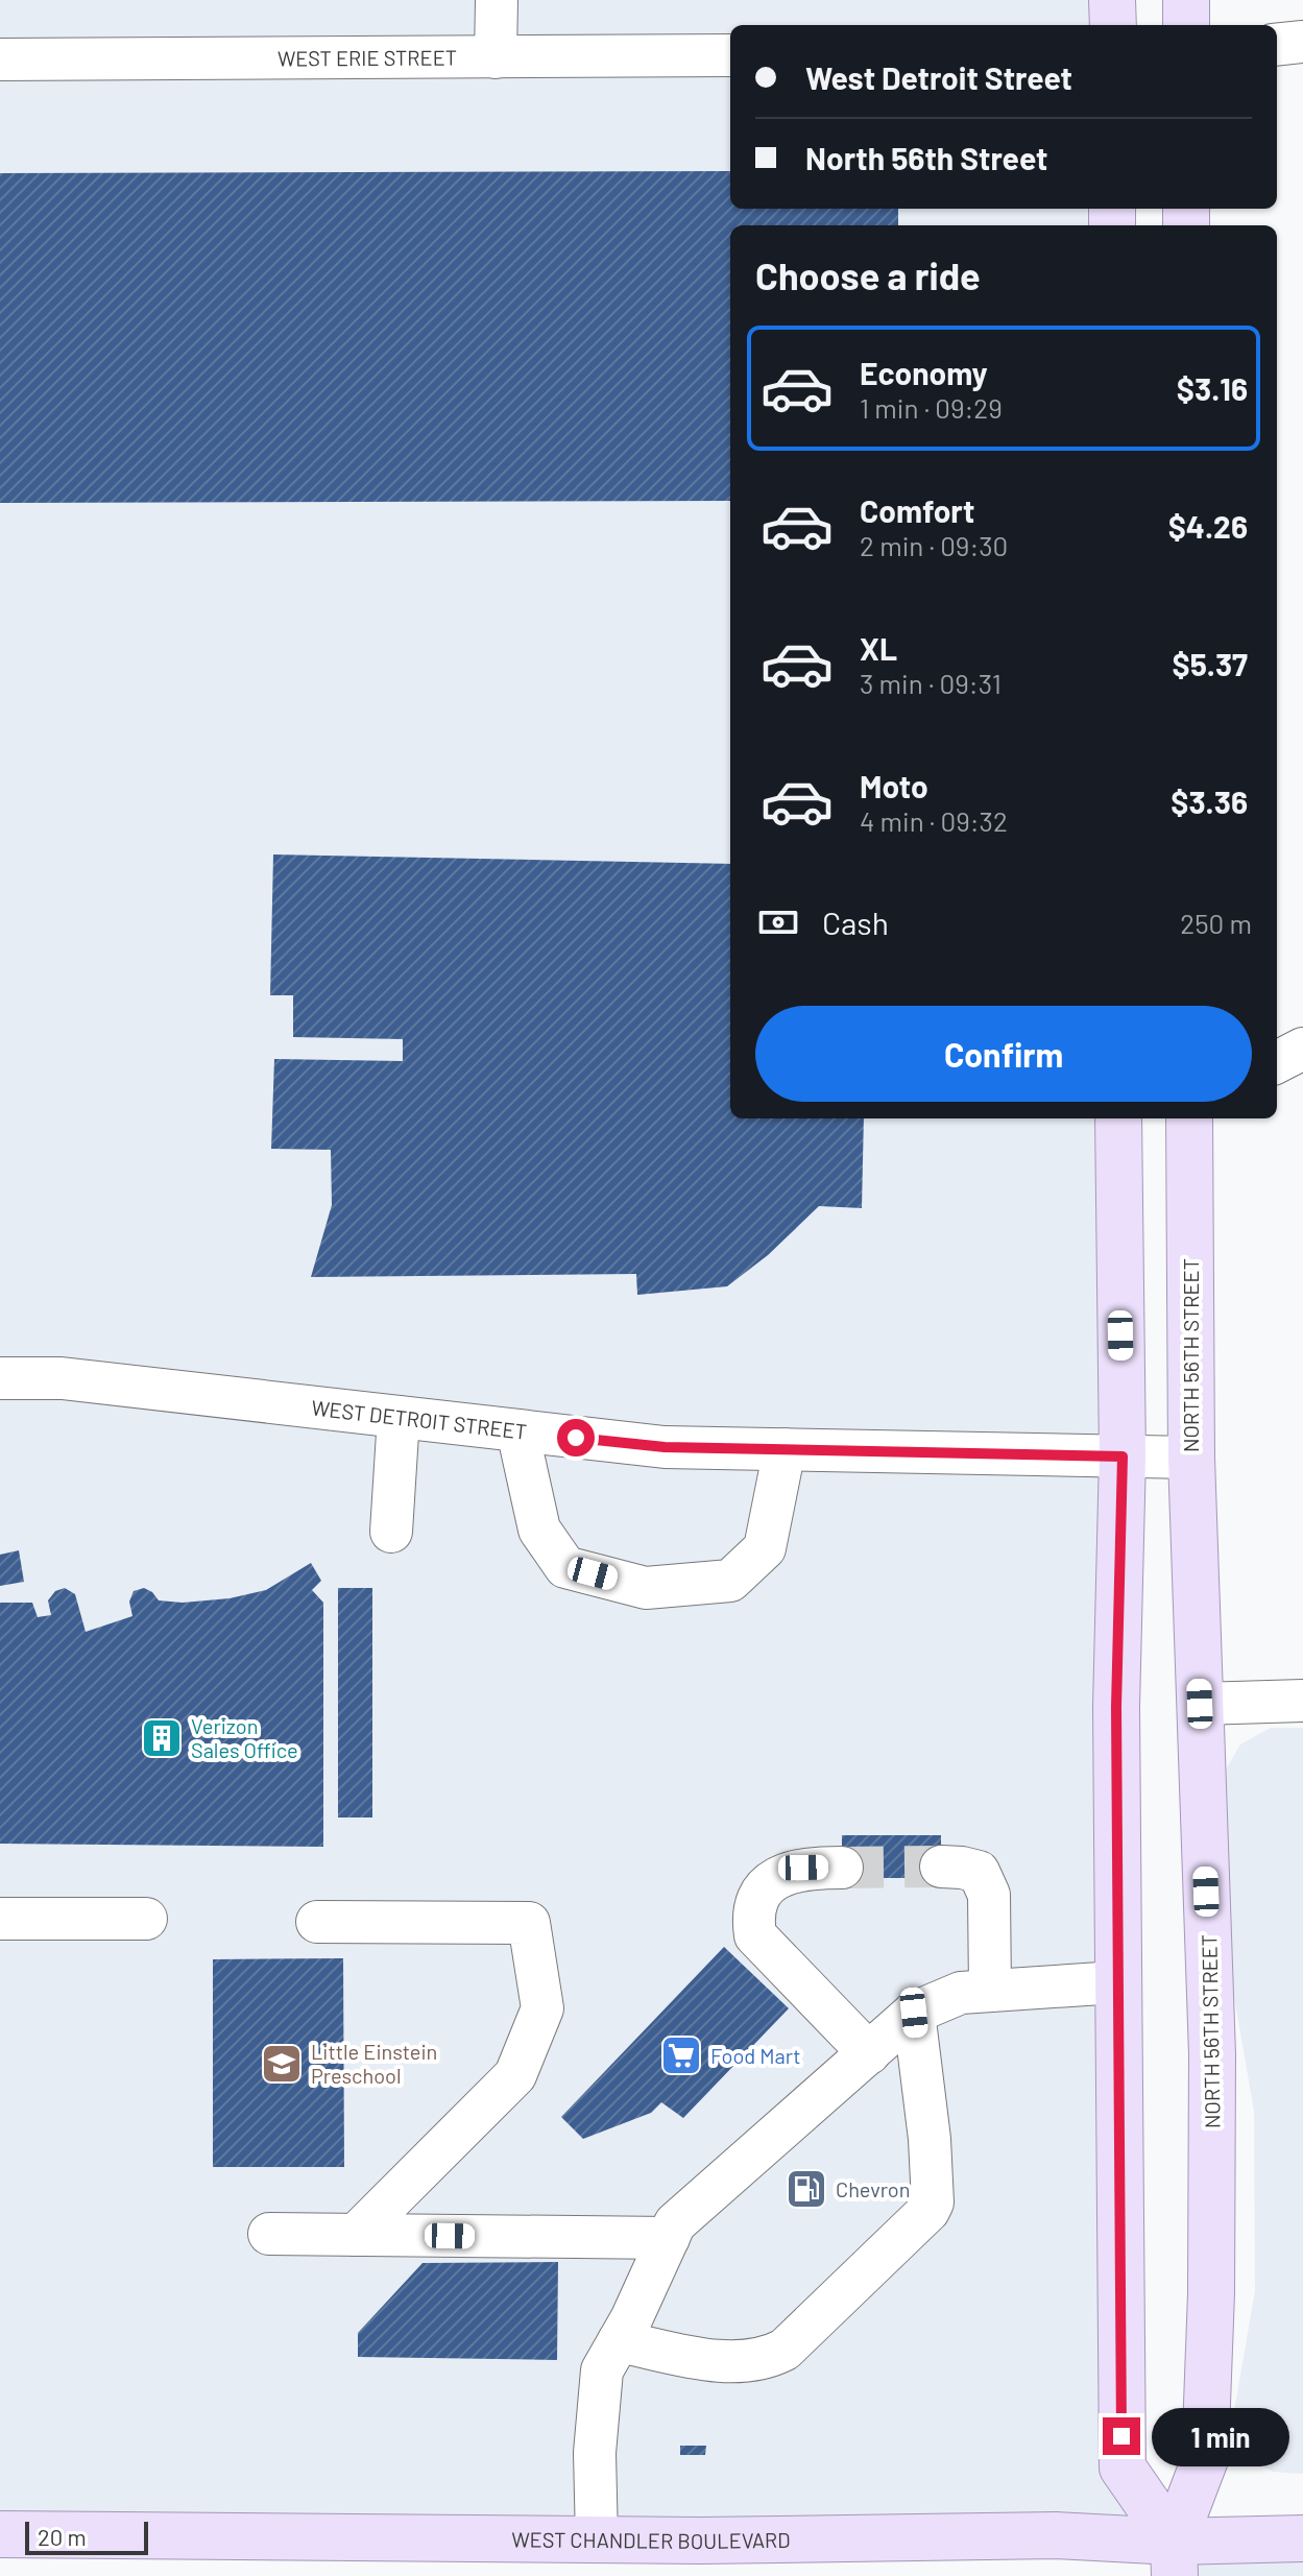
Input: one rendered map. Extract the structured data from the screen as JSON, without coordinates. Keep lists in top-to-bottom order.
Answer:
{
  "streets": {
    "main road": ["NORTH 56TH STREET", "WEST CHANDLER BOULEVARD"],
    "street": ["WEST ERIE STREET", "WEST DETROIT STREET"]
  },
  "crossings": [
    ["NORTH 56TH STREET", "WEST DETROIT STREET"],
    ["NORTH 56TH STREET", "WEST CHANDLER BOULEVARD"]
  ],
  "places": {
    "building": ["Verizon Sales Office"],
    "supermarket": ["Food Mart"],
    "school or university": ["Little Einstein Preschool"],
    "fuel station": ["Chevron"]
  },
  "scale_bar": "20 m",
  "page": {
    "banner": ["West Detroit Street", "North 56th Street"],
    "heading": "Choose a ride",
    "list": [
      {
        "name": "Economy",
        "note": "1 min · 09:29",
        "value": "$3.16"
      },
      {
        "name": "Comfort",
        "note": "2 min · 09:30",
        "value": "$4.26"
      },
      {
        "name": "XL",
        "note": "3 min · 09:31",
        "value": "$5.37"
      },
      {
        "name": "Moto",
        "note": "4 min · 09:32",
        "value": "$3.36"
      }
    ],
    "pay": ["Cash", "250 m"],
    "buttons": "Confirm",
    "bubble": "1 min",
    "scale": "20 m"
  }
}
